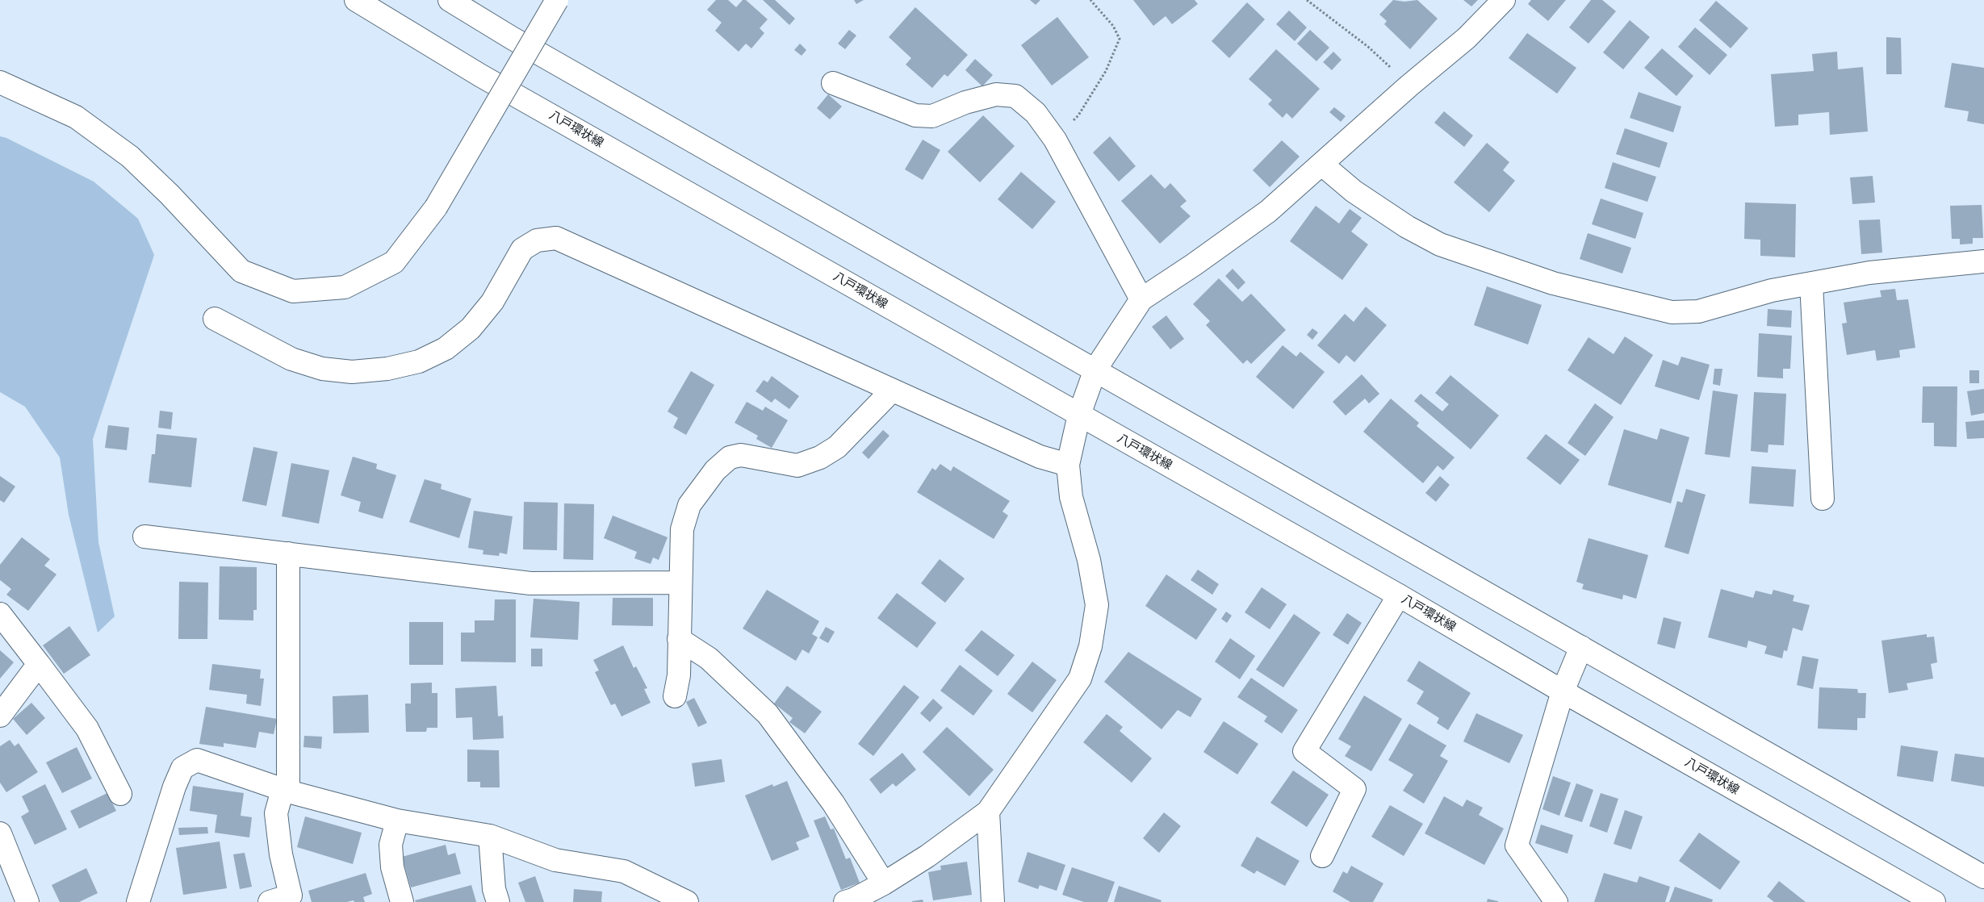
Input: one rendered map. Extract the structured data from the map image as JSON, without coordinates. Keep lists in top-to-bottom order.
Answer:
{
  "streets": {
    "street": ["八戸環状線"]
  }
}
